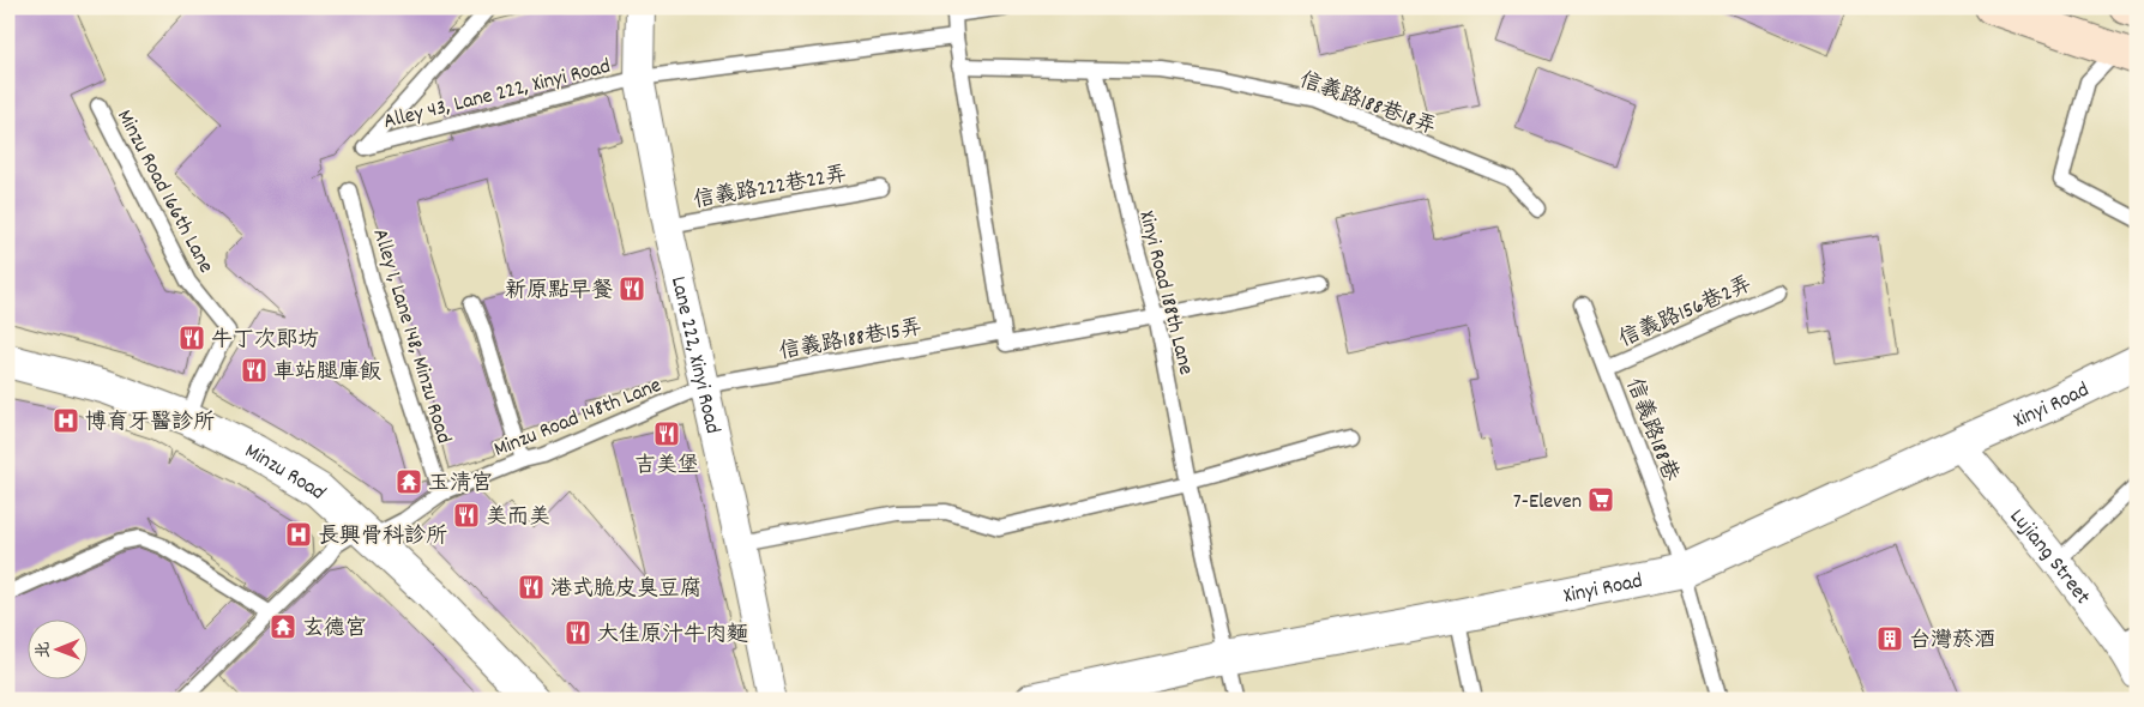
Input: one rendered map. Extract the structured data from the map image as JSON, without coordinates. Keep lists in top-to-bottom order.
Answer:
{
  "streets": {
    "street": [
      "Lane 222, Xinyi Road",
      "Xinyi Road",
      "Minzu Road",
      "Lujiang Street"
    ],
    "lane": [
      "Alley 43, Lane 222, Xinyi Road",
      "信義路188巷18弄",
      "信義路222巷22弄",
      "Minzu Road 166th Lane",
      "Xinyi Road 188th Lane",
      "信義路156巷2弄",
      "Alley 1, Lane 148, Minzu Road",
      "信義路188巷15弄",
      "Minzu Road 148th Lane",
      "信義路188巷"
    ]
  },
  "crossings": [
    ["Alley 43, Lane 222, Xinyi Road", "Lane 222, Xinyi Road"],
    ["信義路188巷18弄", "Xinyi Road 188th Lane"],
    ["信義路222巷22弄", "Lane 222, Xinyi Road"],
    ["Minzu Road 166th Lane", "Minzu Road"],
    ["Xinyi Road 188th Lane", "Xinyi Road"],
    ["信義路156巷2弄", "信義路188巷"],
    ["Alley 1, Lane 148, Minzu Road", "Minzu Road 148th Lane"],
    ["信義路188巷15弄", "Lane 222, Xinyi Road"],
    ["信義路188巷15弄", "Minzu Road 148th Lane"],
    ["Lane 222, Xinyi Road", "Minzu Road 148th Lane"],
    ["Xinyi Road", "信義路188巷"],
    ["Xinyi Road", "Lujiang Street"],
    ["Minzu Road 148th Lane", "Minzu Road"]
  ],
  "places": {
    "restaurant": [
      "新原點早餐",
      "牛丁次郎坊",
      "車站腿庫飯",
      "吉美堡",
      "美而美",
      "港式脆皮臭豆腐",
      "大佳原汁牛肉麵"
    ],
    "hospital": ["博育牙醫診所", "長興骨科診所"],
    "temple": ["玉清宮", "玄德宮"],
    "supermarket": ["7-Eleven"],
    "building": ["台灣菸酒"]
  },
  "north": "left"
}
